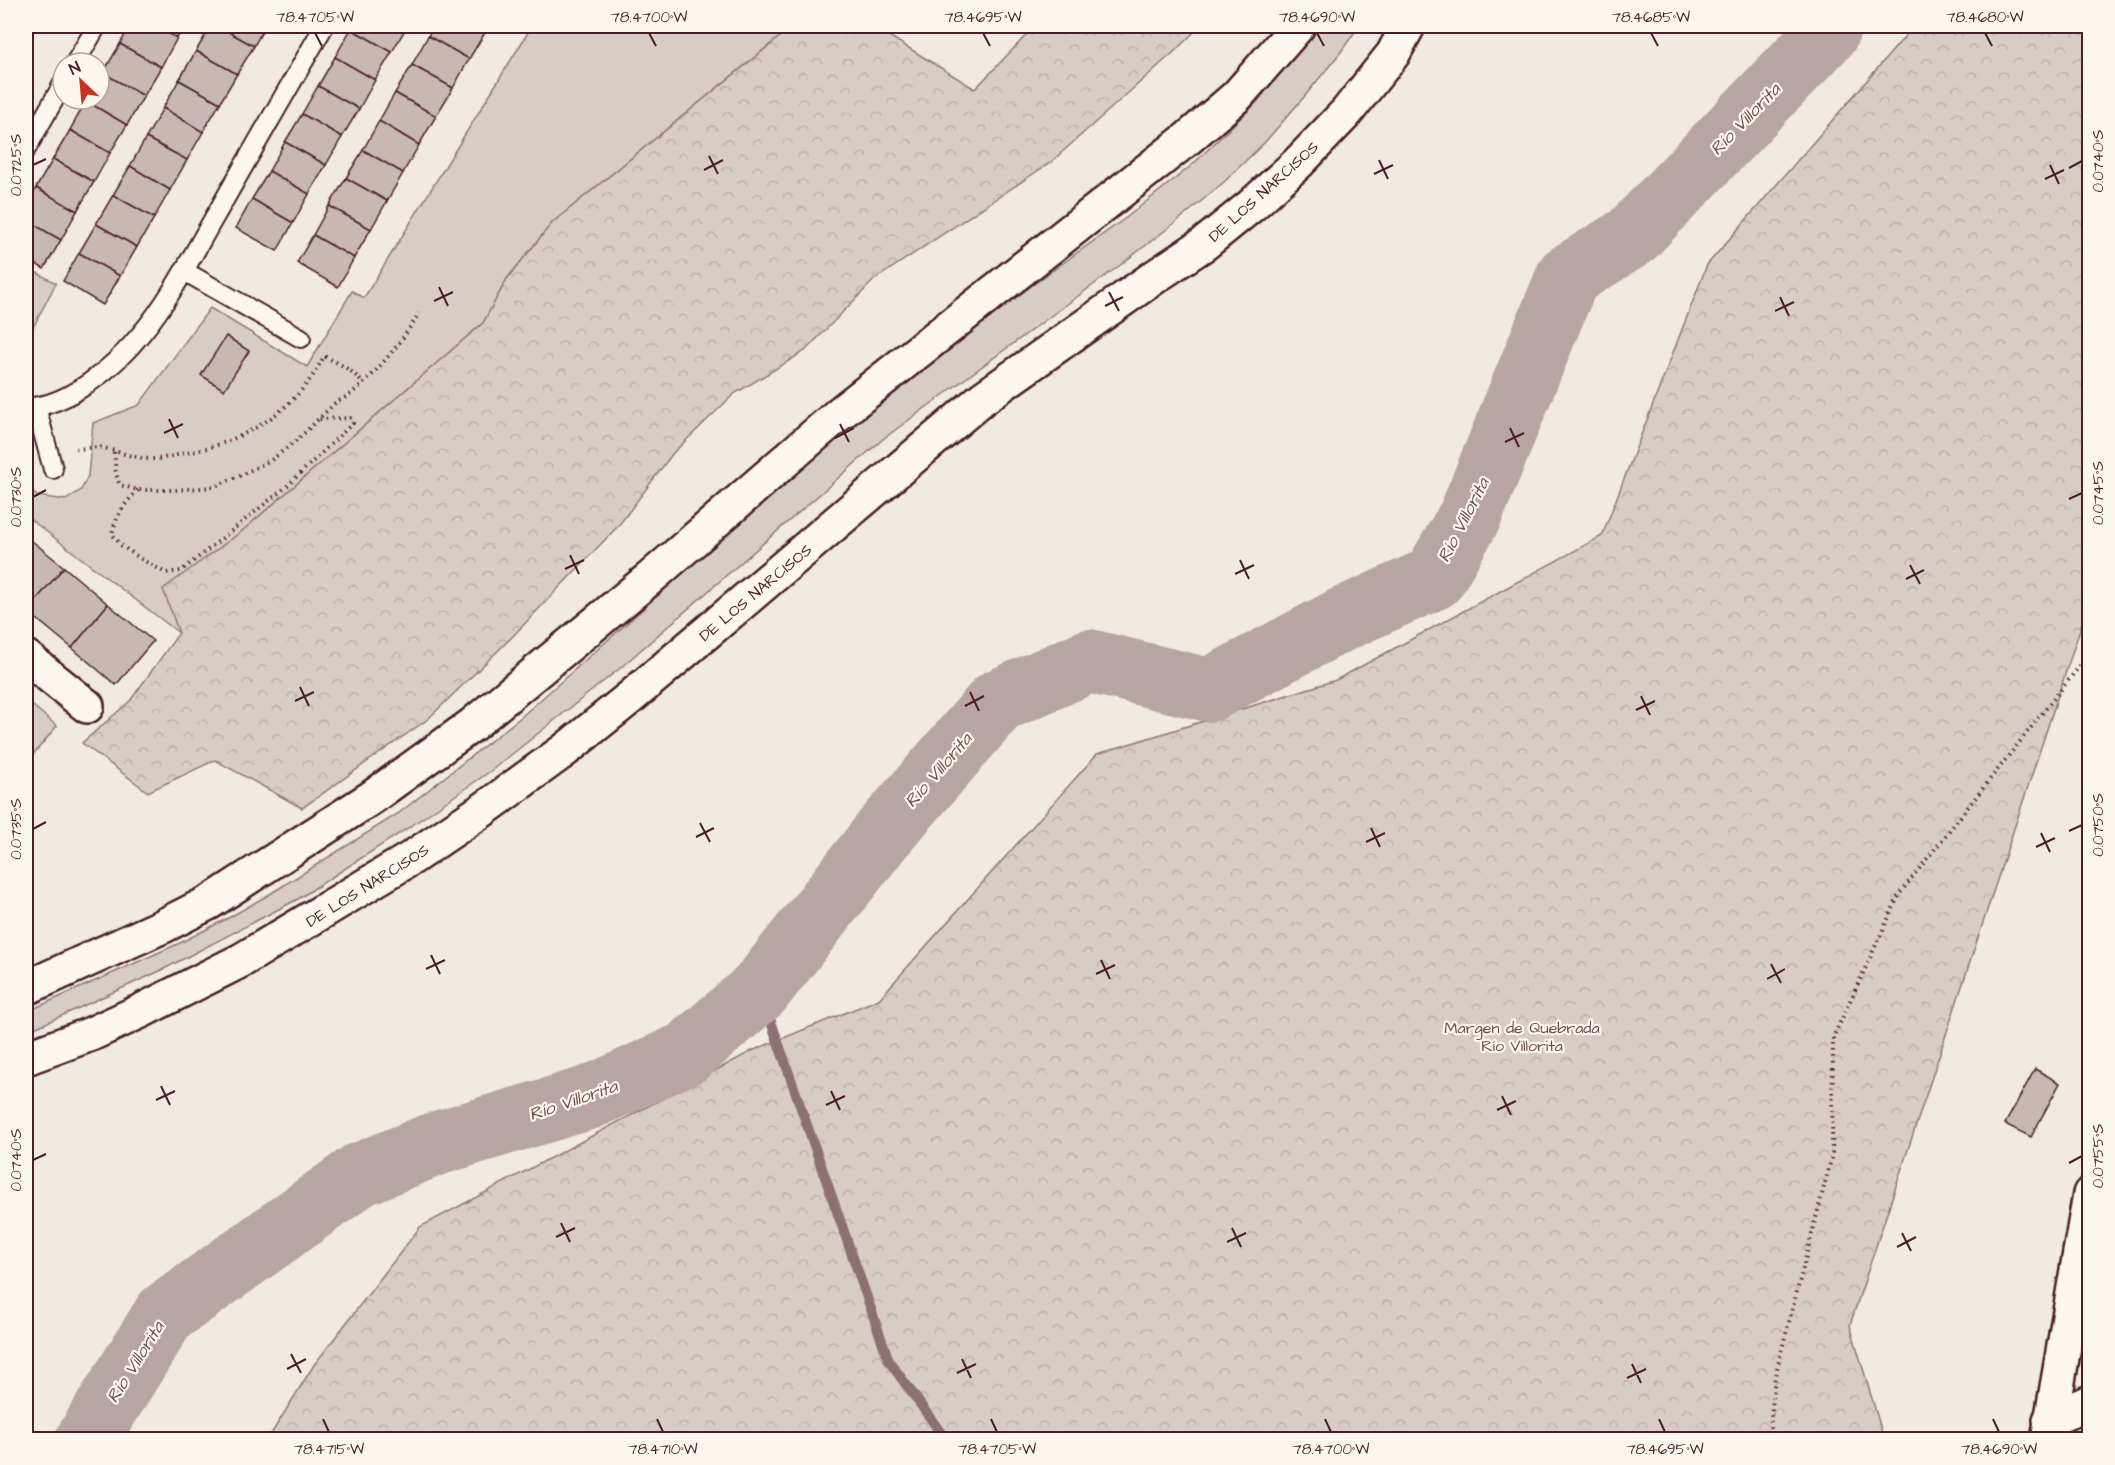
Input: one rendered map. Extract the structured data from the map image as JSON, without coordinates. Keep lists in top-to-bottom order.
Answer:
{
  "streets": {
    "main road": ["DE LOS NARCISOS"]
  },
  "water": ["Río Villorita"],
  "parks": ["Margen de Quebrada Río Villorita"],
  "north": "top left",
  "coordinates": [
    "78.4705°W",
    "78.4700°W",
    "78.4695°W",
    "78.4690°W",
    "78.4685°W",
    "78.4680°W",
    "0.0740°S",
    "0.0725°S",
    "0.0745°S",
    "0.0730°S",
    "0.0750°S",
    "0.0735°S",
    "0.0755°S",
    "78.4715°W",
    "78.4710°W"
  ]
}
